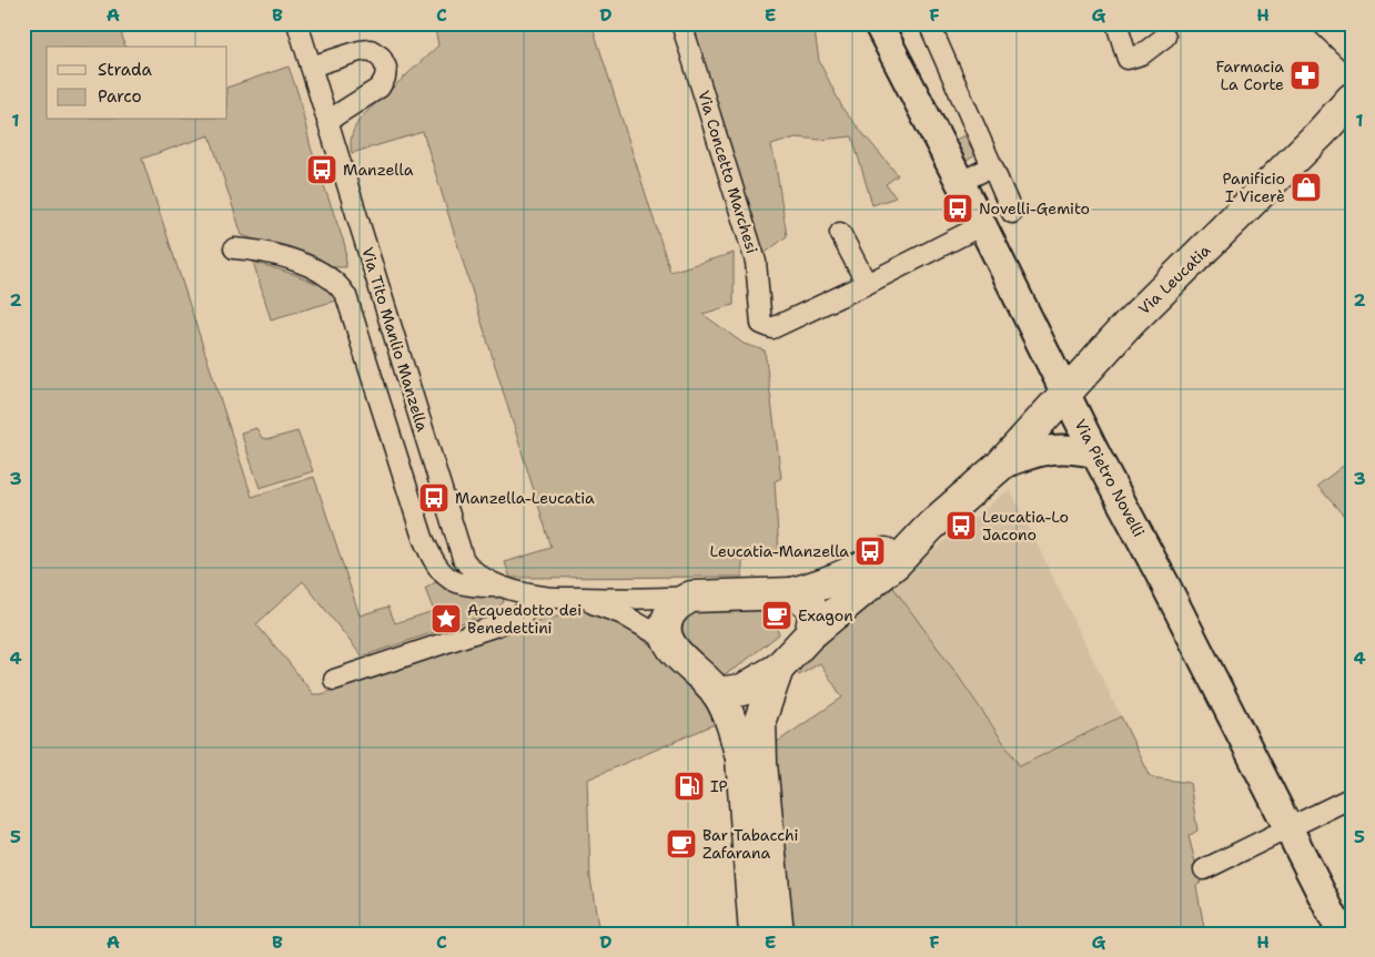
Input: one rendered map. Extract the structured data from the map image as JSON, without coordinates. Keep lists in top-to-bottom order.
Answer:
{
  "streets": {
    "main road": ["Via Leucatia", "Via Pietro Novelli"],
    "street": ["Via Concetto Marchesi", "Via Tito Manlio Manzella"]
  },
  "crossings": [
    ["Via Leucatia", "Via Pietro Novelli"]
  ],
  "places": {
    "pharmacy": ["Farmacia La Corte"],
    "bus stop": [
      "Manzella",
      "Novelli-Gemito",
      "Manzella-Leucatia",
      "Leucatia-Lo Jacono",
      "Leucatia-Manzella"
    ],
    "shop": ["Panificio I Vicerè"],
    "cafe": ["Exagon", "Bar Tabacchi Zafarana"],
    "place": ["Acquedotto dei Benedettini"],
    "fuel station": ["IP"]
  },
  "legend": ["Strada", "Parco"],
  "grid": {
    "columns": [
      "A",
      "B",
      "C",
      "D",
      "E",
      "F",
      "G",
      "H"
    ],
    "rows": [
      "1",
      "2",
      "3",
      "4",
      "5"
    ]
  }
}
